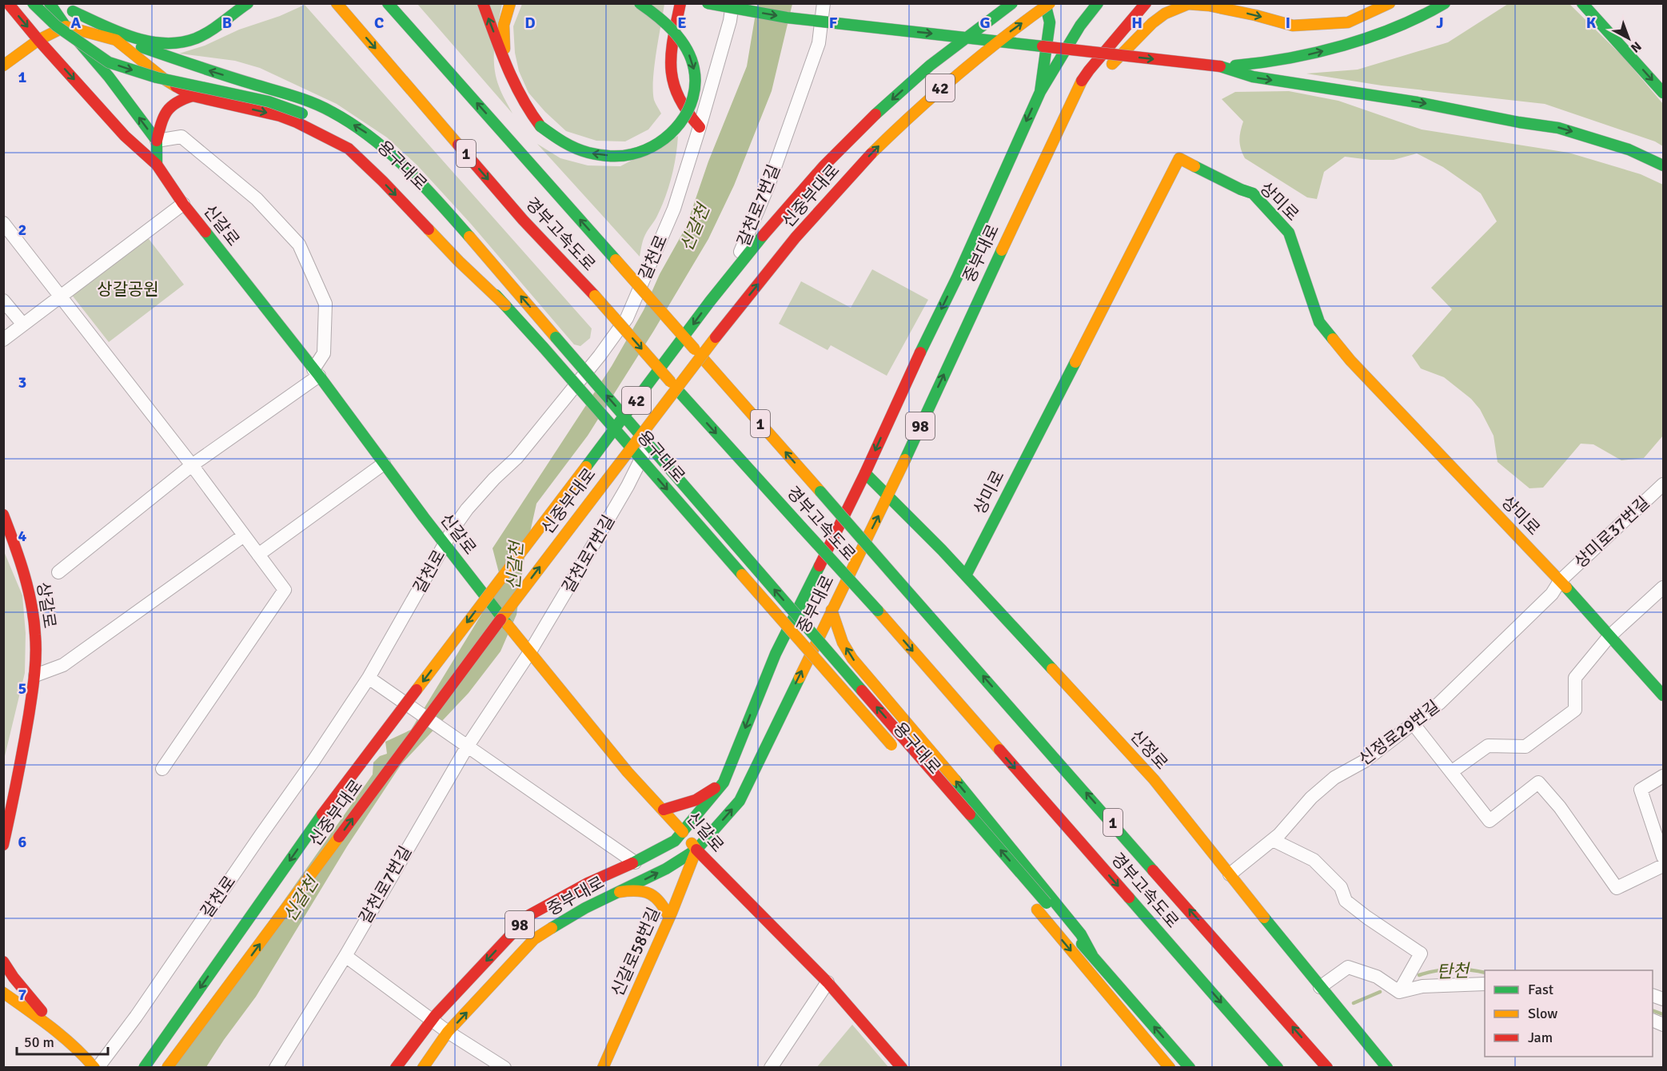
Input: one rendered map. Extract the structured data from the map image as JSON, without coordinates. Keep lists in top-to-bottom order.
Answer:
{
  "streets": {
    "main road": [
      "42",
      "1",
      "용구대로",
      "신중부대로",
      "상미로",
      "신갈로",
      "경부고속도로",
      "중부대로",
      "98",
      "상갈로",
      "신정로",
      "신갈로58번길"
    ],
    "street": [
      "갈천로7번길",
      "갈천로",
      "상미로37번길",
      "신정로29번길"
    ]
  },
  "crossings": [
    ["상미로", "상미로37번길"],
    ["상미로", "신정로29번길"],
    ["상미로", "신정로"],
    ["갈천로7번길", "신갈로"],
    ["신갈로", "중부대로"],
    ["신갈로", "갈천로"],
    ["신갈로", "신갈로58번길"],
    ["중부대로", "신정로"],
    ["중부대로", "신갈로58번길"],
    ["상미로37번길", "신정로29번길"],
    ["신정로29번길", "신정로"]
  ],
  "water": ["신갈천", "탄천"],
  "parks": ["상갈공원"],
  "legend": ["Fast", "Slow", "Jam"],
  "scale_bar": "50 m",
  "north": "bottom right",
  "grid": {
    "columns": [
      "A",
      "B",
      "C",
      "D",
      "E",
      "F",
      "G",
      "H",
      "I",
      "J",
      "K"
    ],
    "rows": [
      "1",
      "2",
      "3",
      "4",
      "5",
      "6",
      "7"
    ]
  }
}
